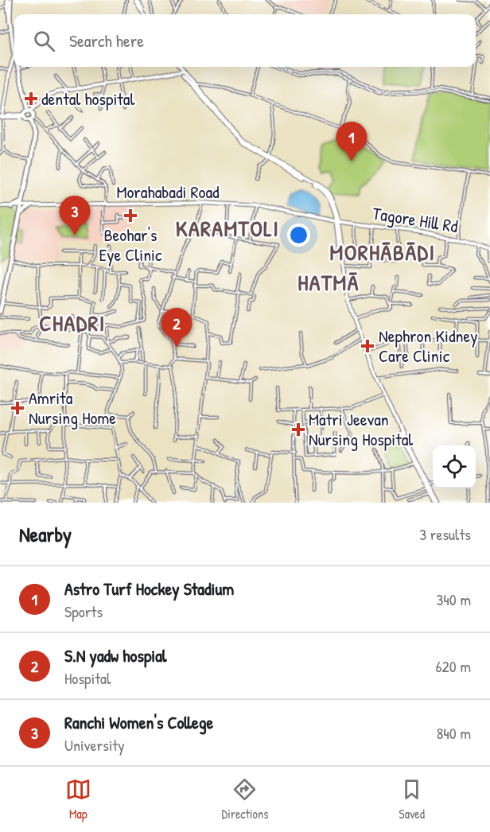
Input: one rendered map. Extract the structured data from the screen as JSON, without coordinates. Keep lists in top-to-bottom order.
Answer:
{
  "streets": {
    "main road": ["Morahabadi Road", "Tagore Hill Rd"]
  },
  "crossings": [
    ["Morahabadi Road", "Tagore Hill Rd"]
  ],
  "districts": [
    "KARAMTOLI",
    "MORHĀBĀDI",
    "HATMĀ",
    "CHADRI"
  ],
  "places": {
    "health": [
      "dental hospital",
      "Beohar's Eye Clinic",
      "Nephron Kidney Care Clinic",
      "Amrita Nursing Home",
      "Matri Jeevan Nursing Hospital"
    ]
  },
  "page": {
    "search": "Search here",
    "pins": ["1", "3", "2"],
    "heading": ["Nearby", "3 results"],
    "list": [
      {
        "mark": "1",
        "name": "Astro Turf Hockey Stadium",
        "note": "Sports",
        "value": "340 m"
      },
      {
        "mark": "2",
        "name": "S.N yadw hospial",
        "note": "Hospital",
        "value": "620 m"
      },
      {
        "mark": "3",
        "name": "Ranchi Women's College",
        "note": "University",
        "value": "840 m"
      }
    ],
    "nav": ["Map", "Directions", "Saved"]
  }
}
